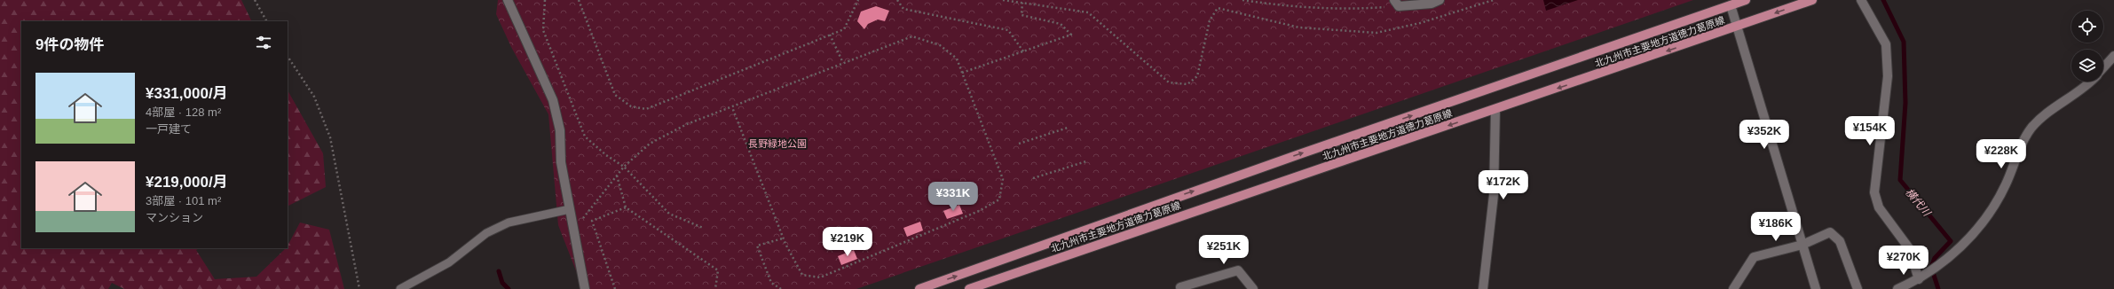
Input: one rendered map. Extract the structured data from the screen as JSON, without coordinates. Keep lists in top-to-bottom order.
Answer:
{
  "streets": {
    "main road": ["北九州市主要地方道徳力葛原線"]
  },
  "water": ["横代川"],
  "parks": ["長野緑地公園"],
  "page": {
    "heading": "9件の物件",
    "list": [
      {
        "name": "¥331,000/月",
        "note": "4部屋 · 128 m² · 一戸建て"
      },
      {
        "name": "¥219,000/月",
        "note": "3部屋 · 101 m² · マンション"
      }
    ],
    "price": [
      "¥154K",
      "¥352K",
      "¥228K",
      "¥172K",
      "¥331K",
      "¥186K",
      "¥219K",
      "¥251K",
      "¥270K"
    ]
  }
}
